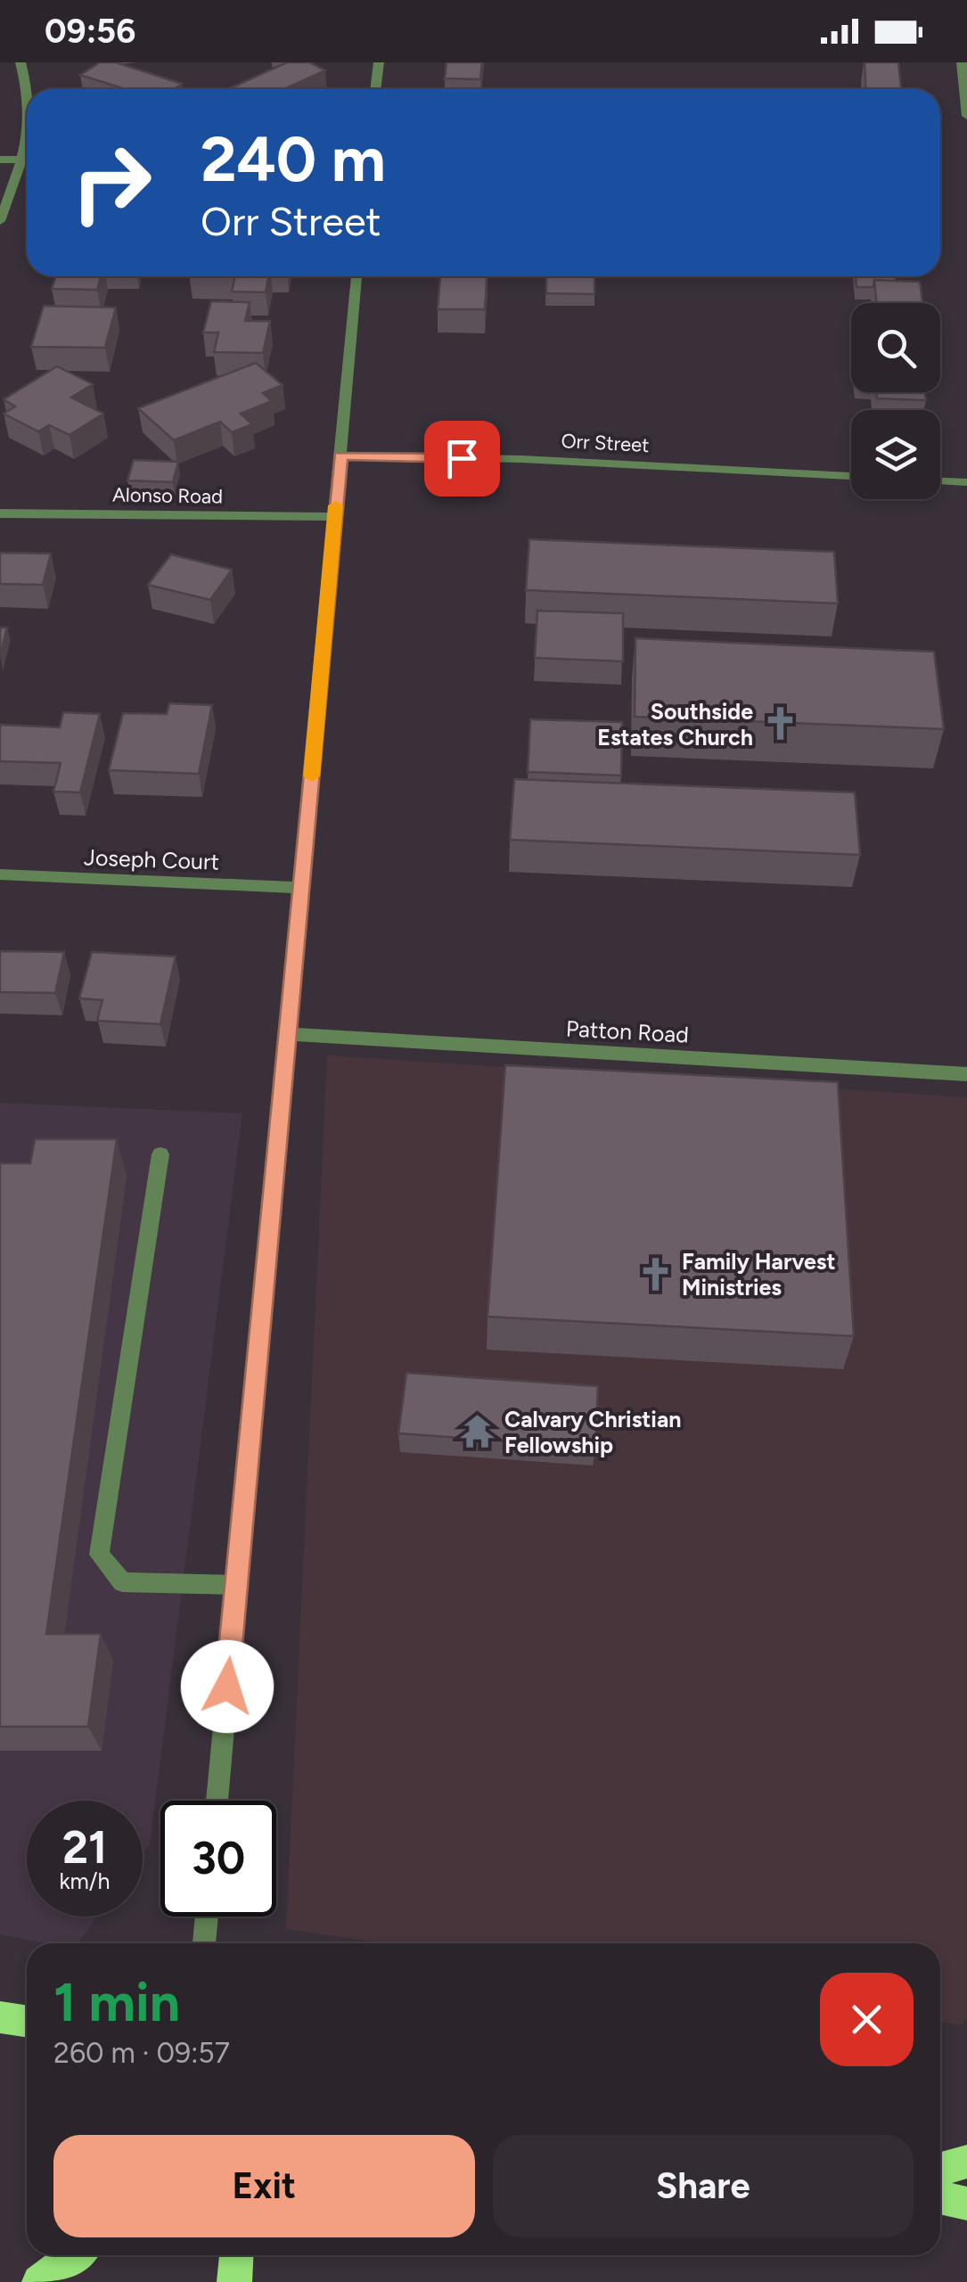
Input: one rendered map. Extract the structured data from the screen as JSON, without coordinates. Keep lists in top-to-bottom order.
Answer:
{
  "streets": {
    "street": [
      "Orr Street",
      "Alonso Road",
      "Joseph Court",
      "Patton Road"
    ]
  },
  "places": {
    "church": ["Southside Estates Church", "Family Harvest Ministries"],
    "temple": ["Calvary Christian Fellowship"]
  },
  "page": {
    "status": "09:56",
    "turn": ["240 m", "Orr Street"],
    "speed": "21 km/h",
    "limit": "30",
    "heading": ["1 min", "260 m · 09:57"],
    "buttons": ["Exit", "Share"]
  }
}
